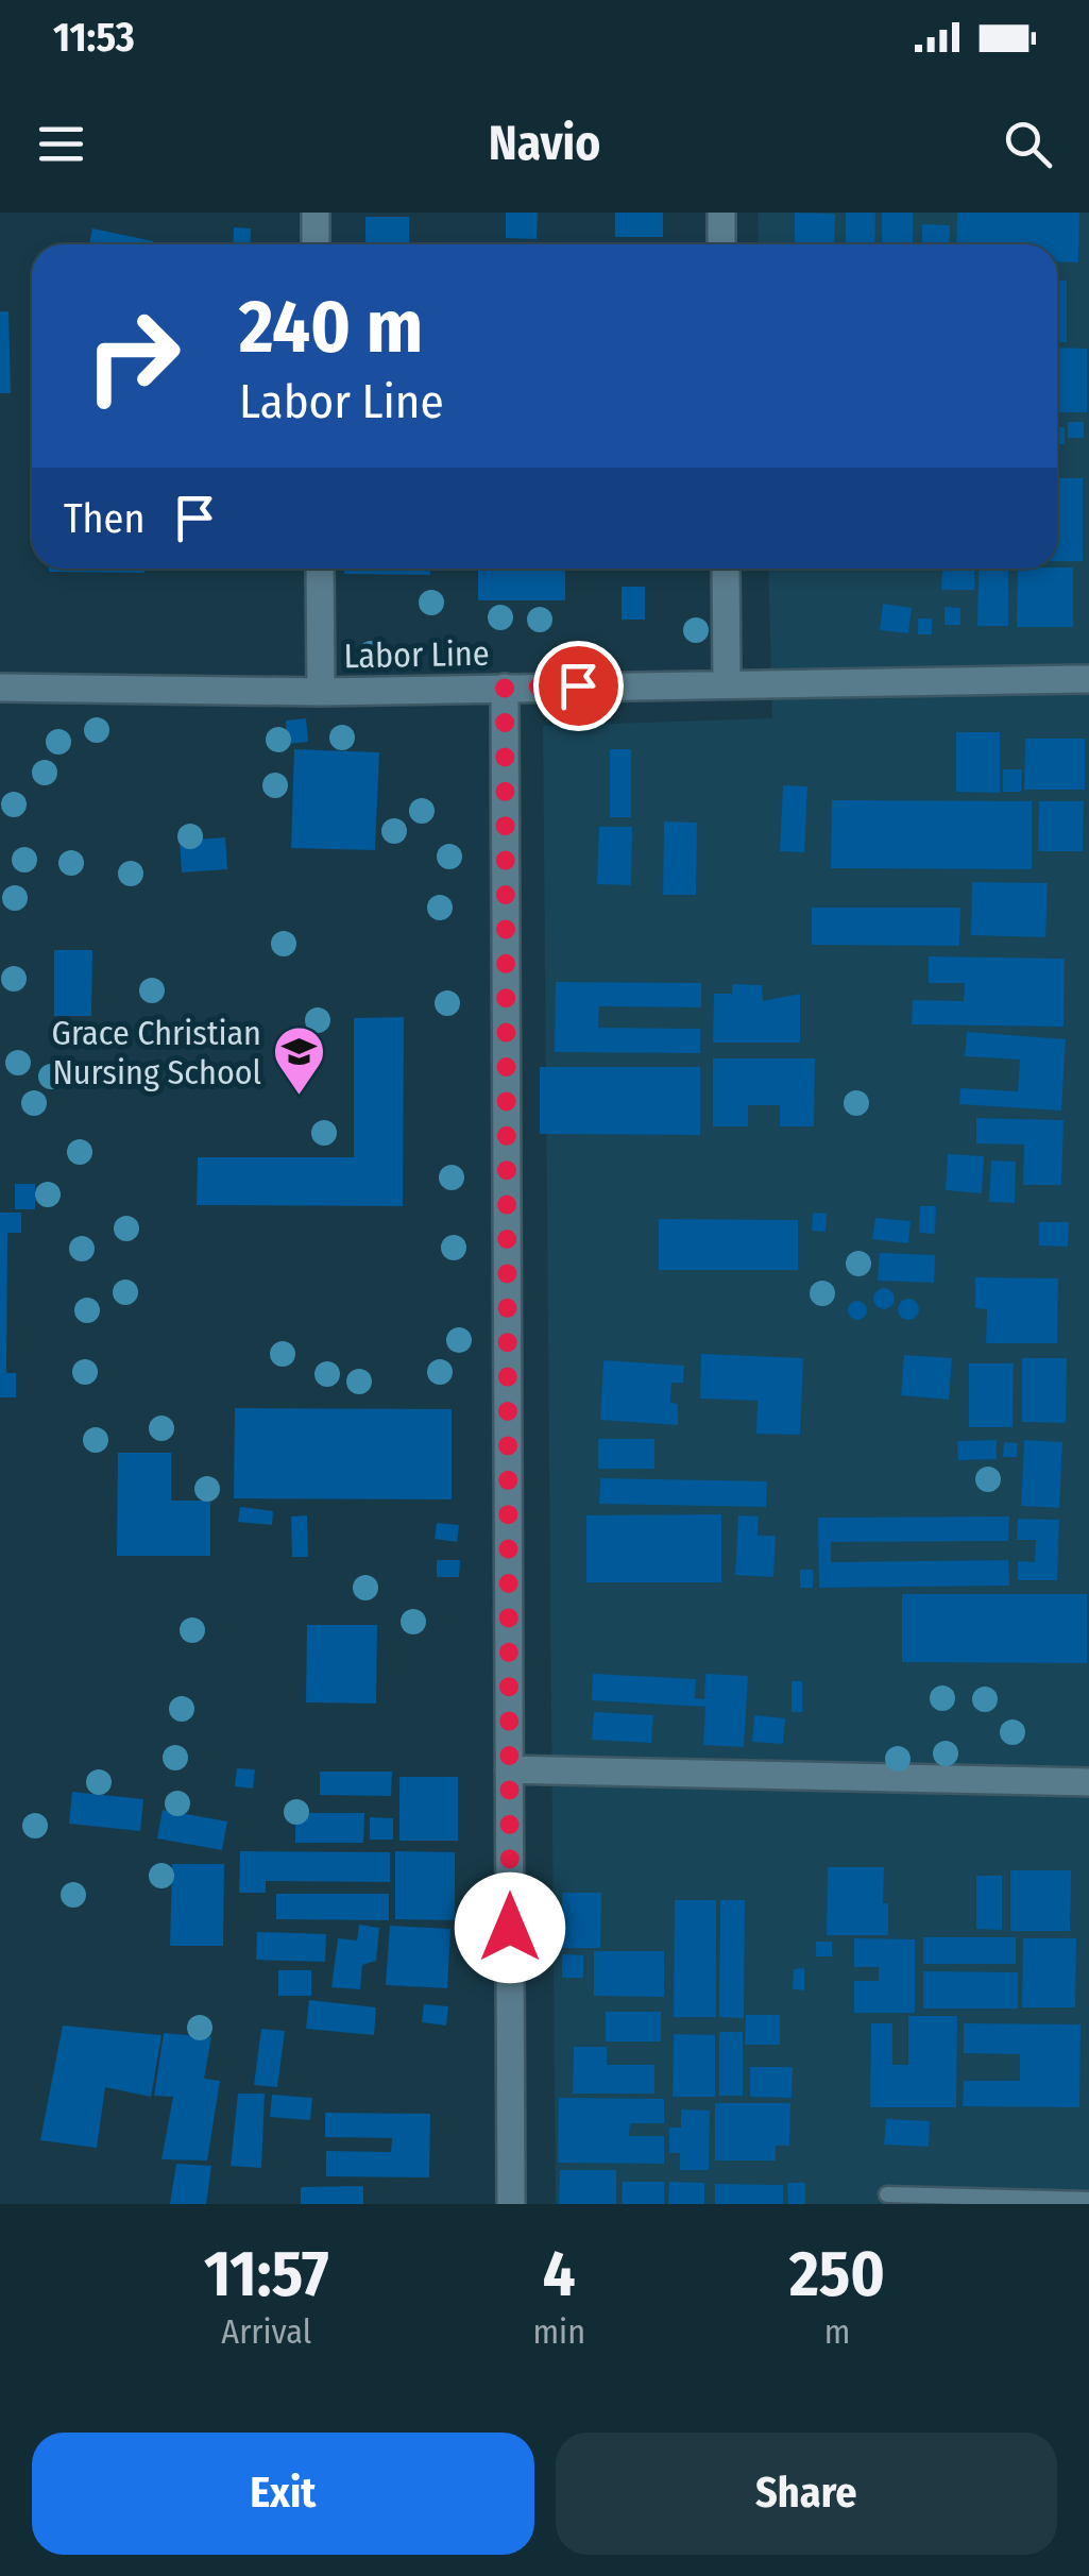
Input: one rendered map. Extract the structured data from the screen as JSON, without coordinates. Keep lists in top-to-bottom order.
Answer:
{
  "streets": {
    "street": ["Labor Line"]
  },
  "places": {
    "school or university": ["Grace Christian Nursing School"]
  },
  "page": {
    "status": "11:53",
    "header": "Navio",
    "turn": ["240 m", "Labor Line"],
    "then": "Then",
    "eta": [
      "11:57",
      "Arrival",
      "4",
      "min",
      "250",
      "m"
    ],
    "buttons": ["Exit", "Share"]
  }
}
